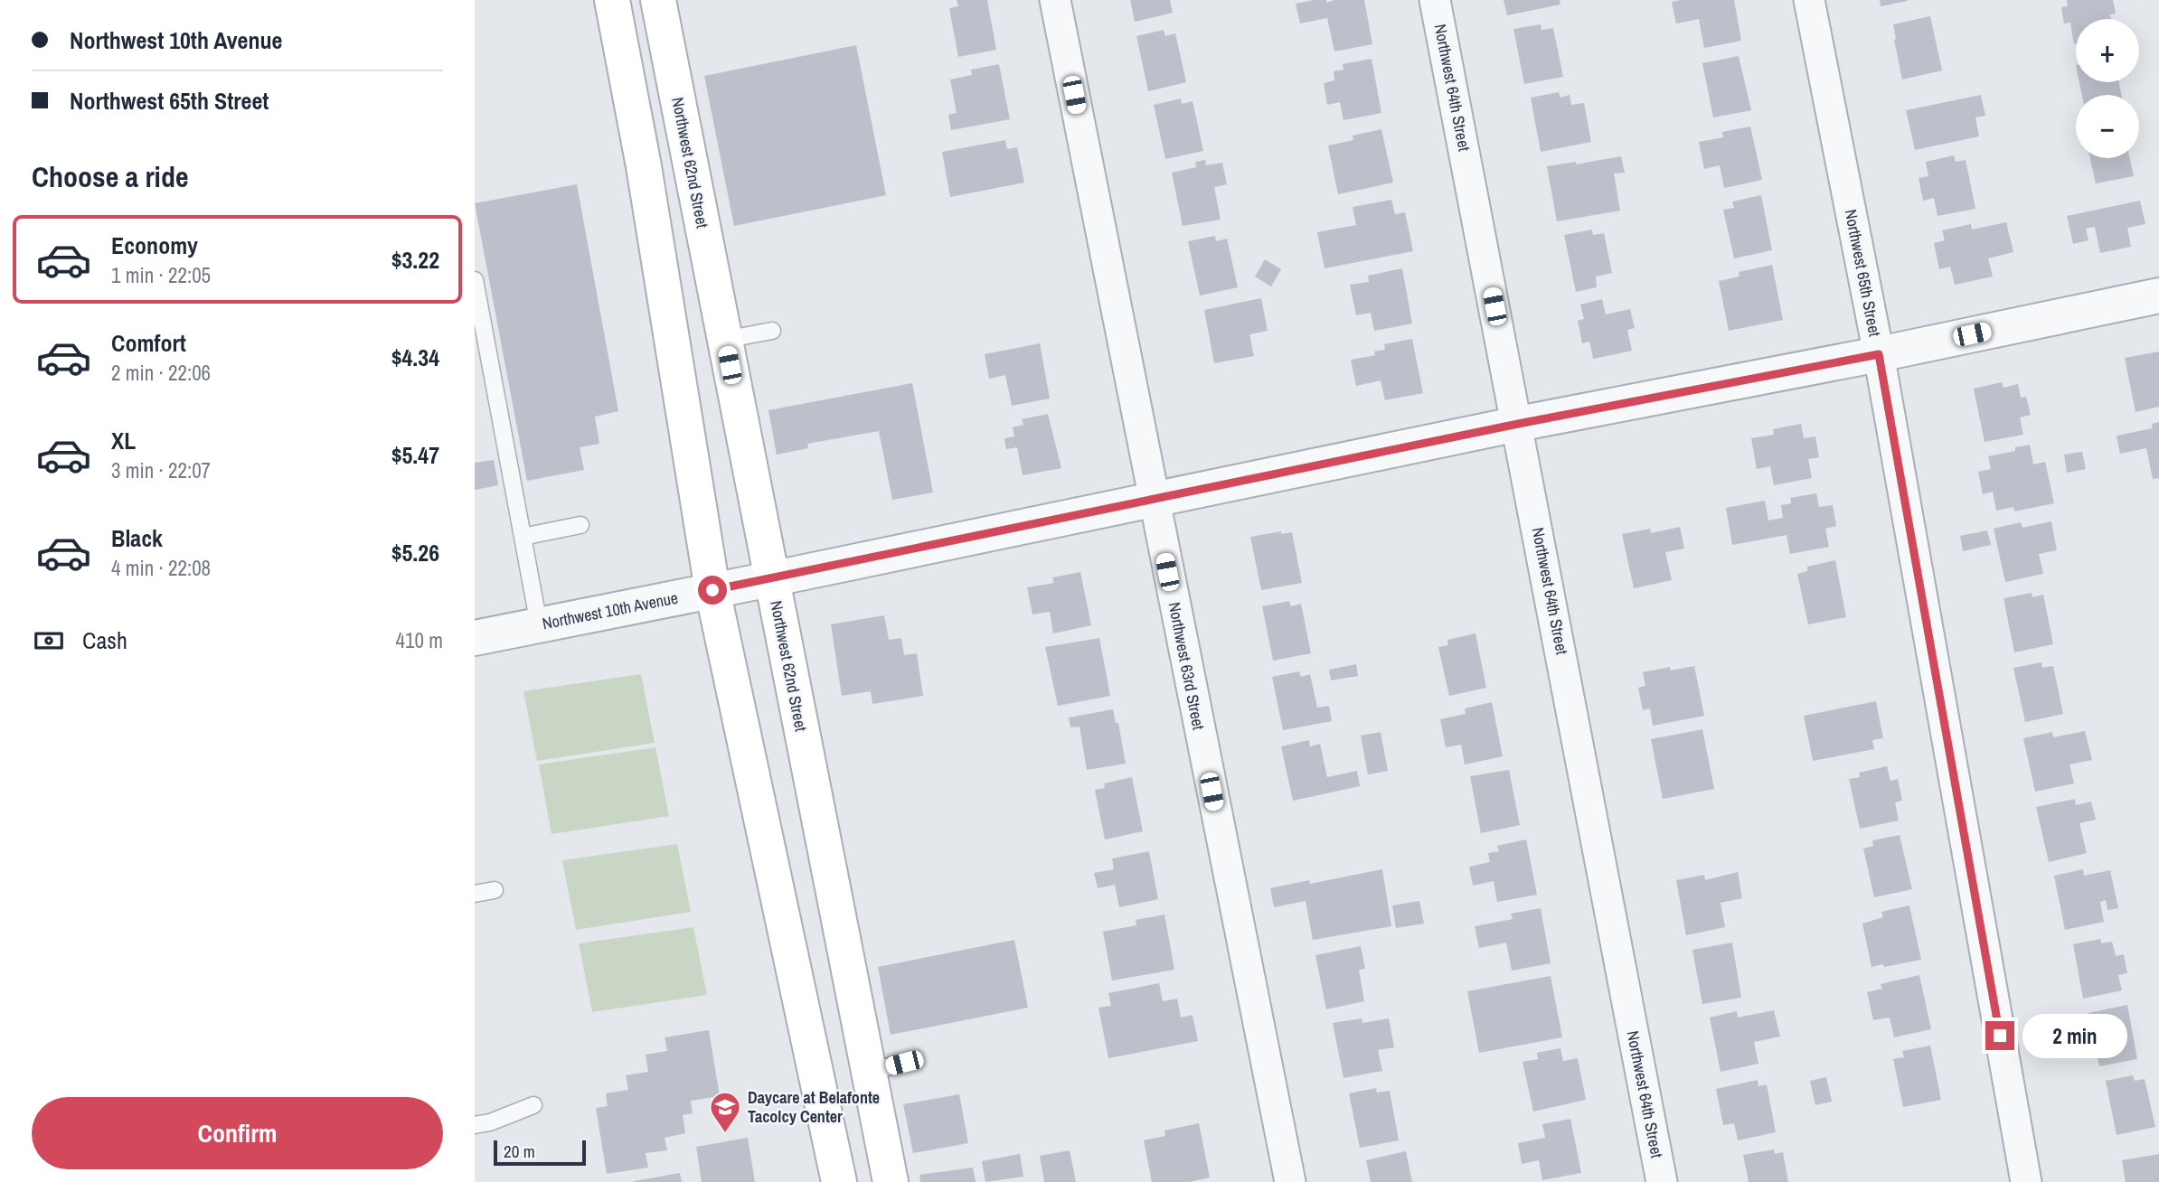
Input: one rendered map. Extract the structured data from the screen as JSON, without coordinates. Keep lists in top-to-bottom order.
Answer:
{
  "streets": {
    "main road": ["Northwest 62nd Street"],
    "street": [
      "Northwest 64th Street",
      "Northwest 65th Street",
      "Northwest 10th Avenue",
      "Northwest 63rd Street"
    ]
  },
  "crossings": [
    ["Northwest 64th Street", "Northwest 10th Avenue"],
    ["Northwest 62nd Street", "Northwest 10th Avenue"],
    ["Northwest 65th Street", "Northwest 10th Avenue"],
    ["Northwest 10th Avenue", "Northwest 63rd Street"]
  ],
  "places": {
    "school or university": ["Daycare at Belafonte Tacolcy Center"]
  },
  "scale_bar": "20 m",
  "page": {
    "banner": ["Northwest 10th Avenue", "Northwest 65th Street"],
    "map_buttons": ["+", "−"],
    "heading": "Choose a ride",
    "list": [
      {
        "name": "Economy",
        "note": "1 min · 22:05",
        "value": "$3.22"
      },
      {
        "name": "Comfort",
        "note": "2 min · 22:06",
        "value": "$4.34"
      },
      {
        "name": "XL",
        "note": "3 min · 22:07",
        "value": "$5.47"
      },
      {
        "name": "Black",
        "note": "4 min · 22:08",
        "value": "$5.26"
      }
    ],
    "pay": ["Cash", "410 m"],
    "bubble": "2 min",
    "buttons": "Confirm",
    "scale": "20 m"
  }
}
